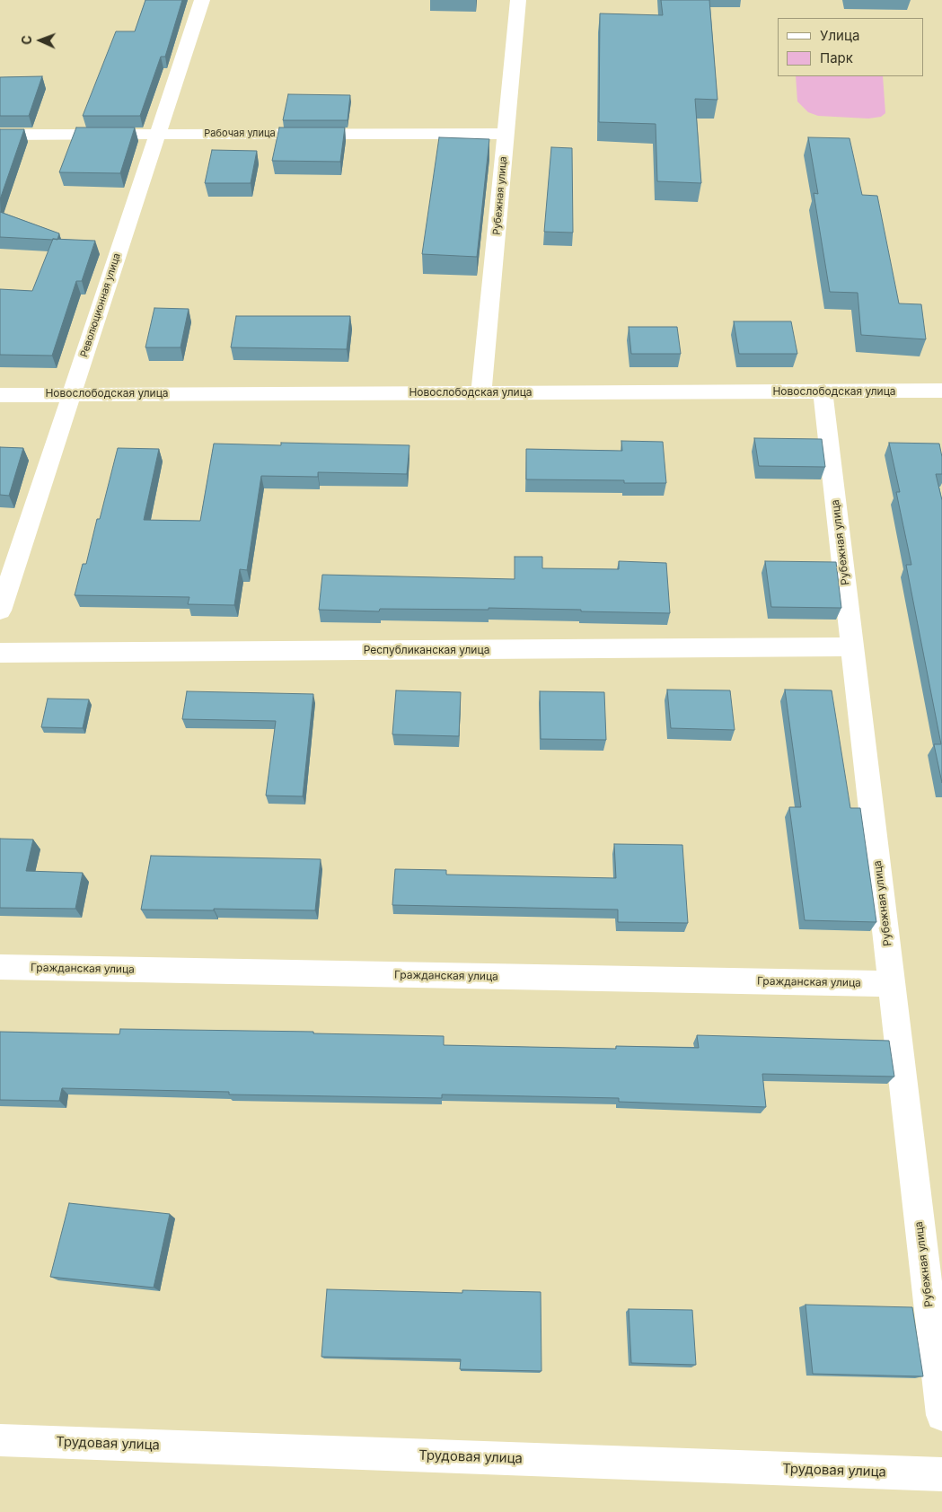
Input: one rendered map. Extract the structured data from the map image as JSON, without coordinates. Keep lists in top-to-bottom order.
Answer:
{
  "streets": {
    "street": [
      "Рабочая улица",
      "Рубежная улица",
      "Революционная улица",
      "Новослободская улица",
      "Республиканская улица",
      "Гражданская улица",
      "Трудовая улица"
    ]
  },
  "crossings": [
    ["Рабочая улица", "Рубежная улица"],
    ["Рабочая улица", "Революционная улица"],
    ["Рубежная улица", "Новослободская улица"],
    ["Рубежная улица", "Республиканская улица"],
    ["Рубежная улица", "Гражданская улица"],
    ["Революционная улица", "Новослободская улица"]
  ],
  "legend": ["Улица", "Парк"],
  "north": "left"
}
